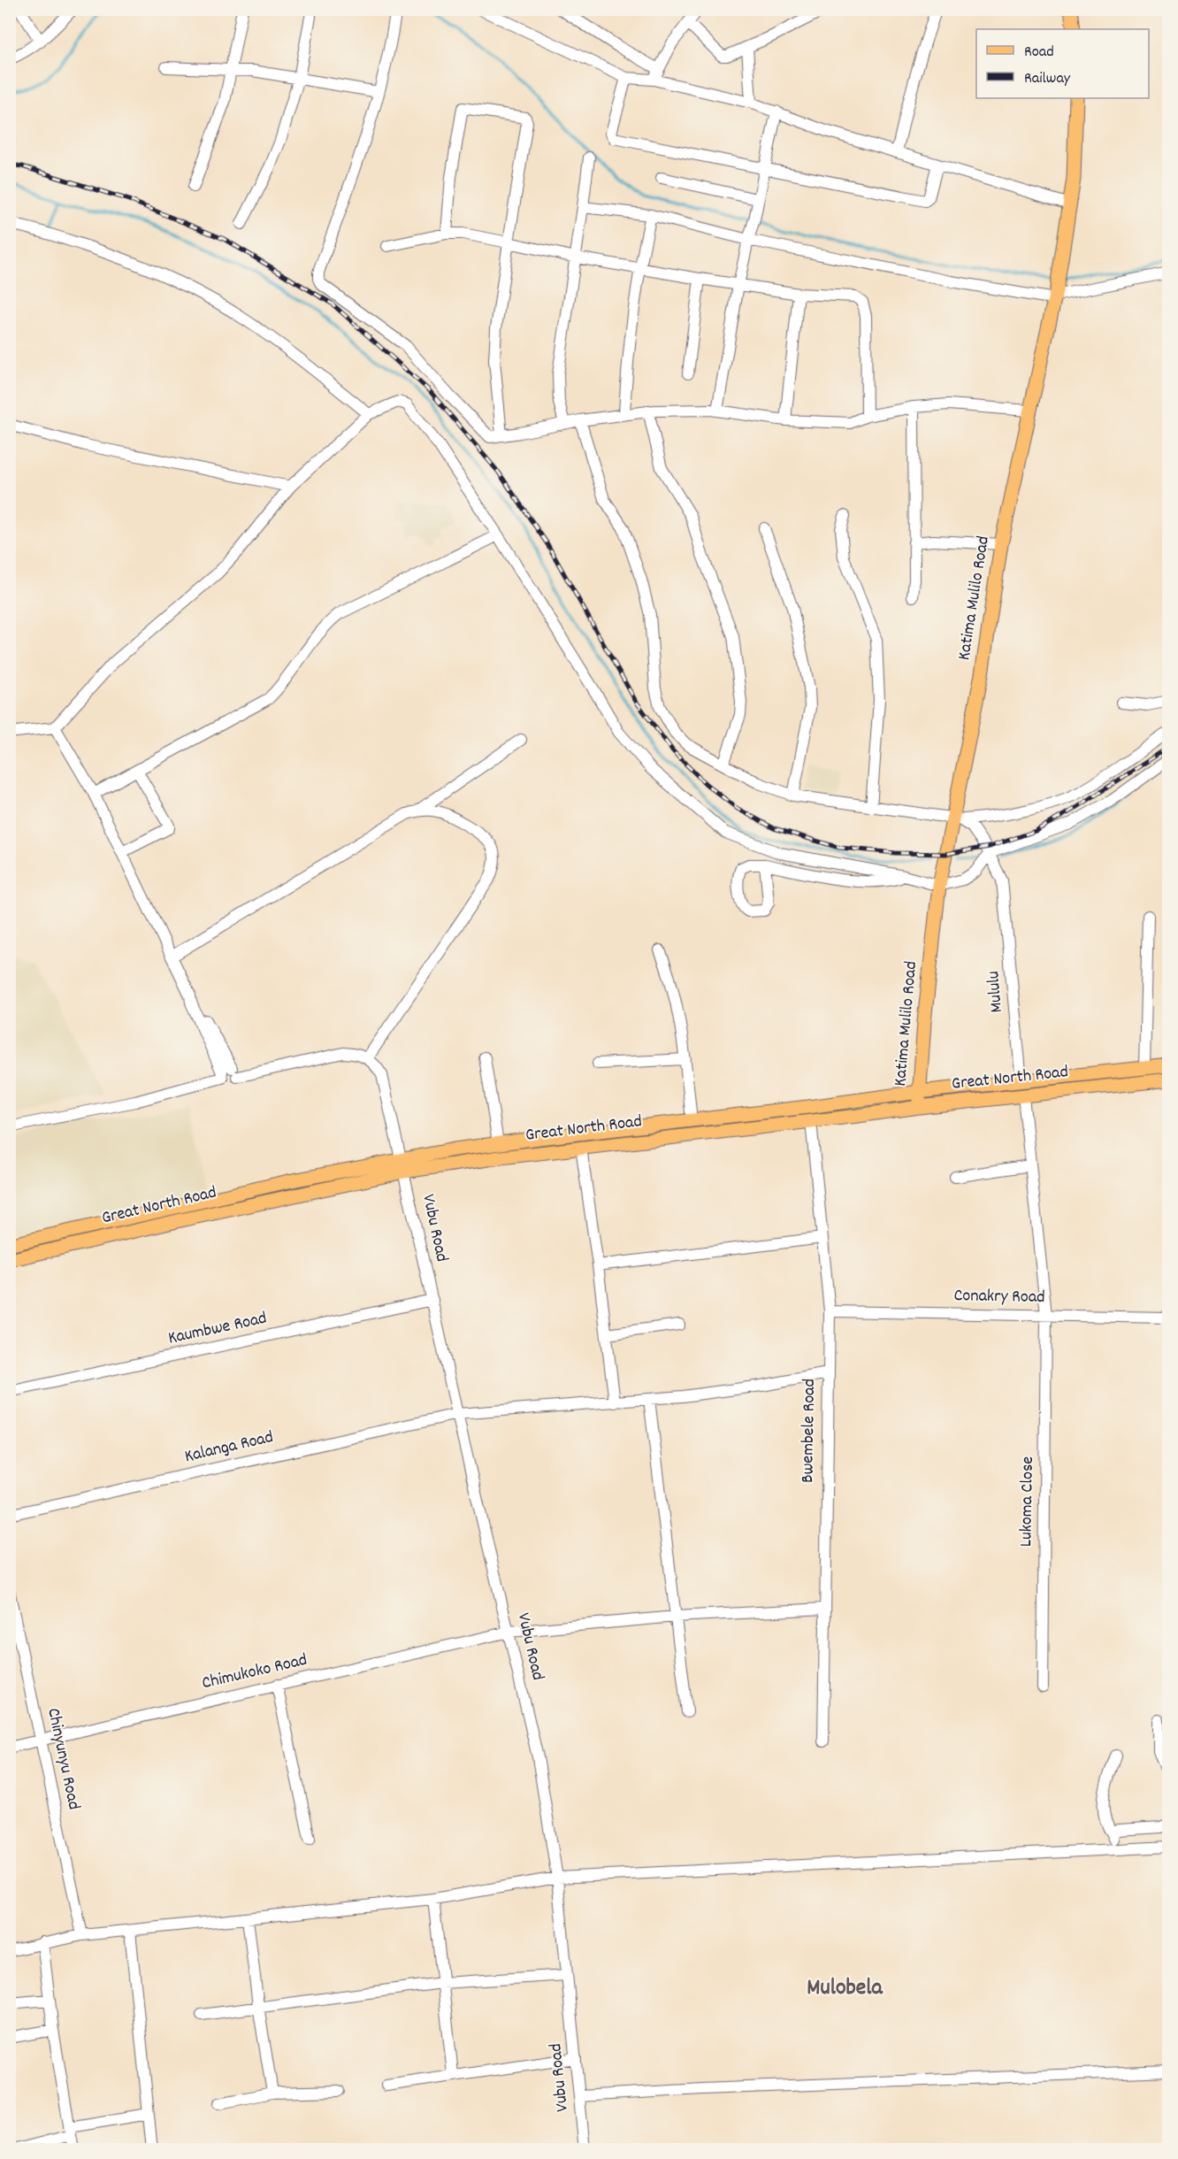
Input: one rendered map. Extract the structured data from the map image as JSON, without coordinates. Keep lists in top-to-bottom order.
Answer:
{
  "streets": {
    "main road": ["Katima Mulilo Road", "Great North Road"],
    "street": [
      "Mululu",
      "Vubu Road",
      "Conakry Road",
      "Kaumbwe Road",
      "Bwembele Road",
      "Kalanga Road",
      "Lukoma Close",
      "Chimukoko Road",
      "Chinyunyu Road"
    ]
  },
  "crossings": [
    ["Katima Mulilo Road", "Mululu"],
    ["Katima Mulilo Road", "Great North Road"],
    ["Mululu", "Great North Road"],
    ["Great North Road", "Vubu Road"],
    ["Great North Road", "Bwembele Road"],
    ["Great North Road", "Lukoma Close"],
    ["Vubu Road", "Kaumbwe Road"],
    ["Vubu Road", "Kalanga Road"],
    ["Vubu Road", "Chimukoko Road"],
    ["Conakry Road", "Bwembele Road"],
    ["Conakry Road", "Lukoma Close"],
    ["Bwembele Road", "Kalanga Road"],
    ["Bwembele Road", "Chimukoko Road"],
    ["Chimukoko Road", "Chinyunyu Road"]
  ],
  "districts": ["Mulobela"],
  "legend": ["Road", "Railway"]
}
